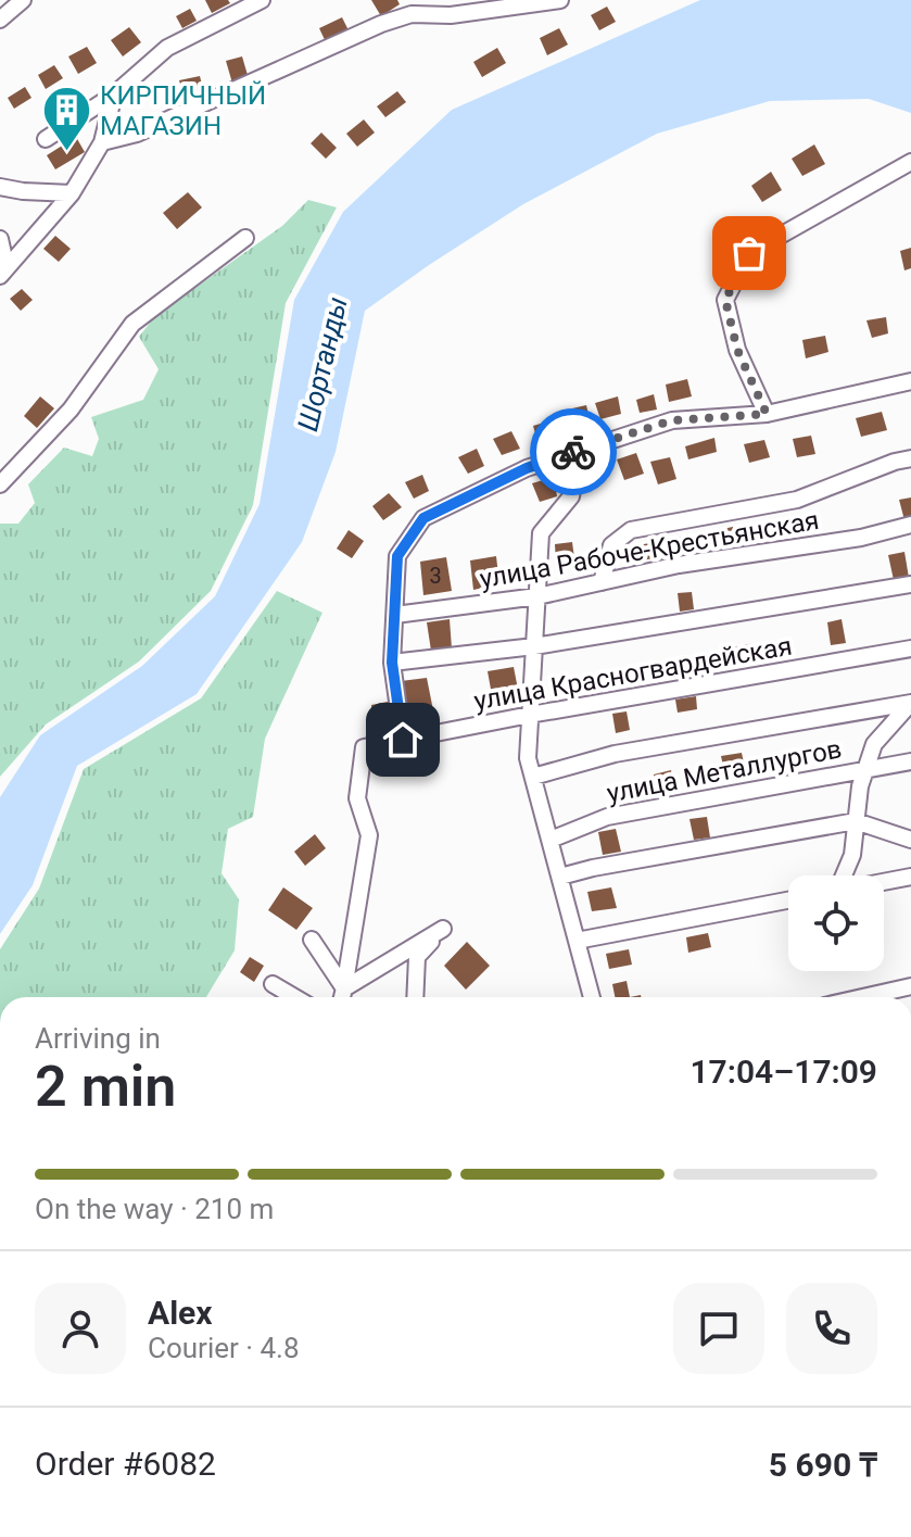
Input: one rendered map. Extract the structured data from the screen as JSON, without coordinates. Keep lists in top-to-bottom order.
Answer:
{
  "streets": {
    "street": ["улица Рабоче-Крестьянская", "улица Красногвардейская", "улица Металлургов"]
  },
  "water": ["Шортанды"],
  "places": {
    "building": ["КИРПИЧНЫЙ МАГАЗИН"]
  },
  "house_numbers": ["3"],
  "page": {
    "heading": ["2 min", "Arriving in", "17:04–17:09"],
    "panel": [
      "Alex",
      "Courier · 4.8",
      "Order #6082",
      "5 690 ₸"
    ],
    "bar": "On the way · 210 m"
  }
}
